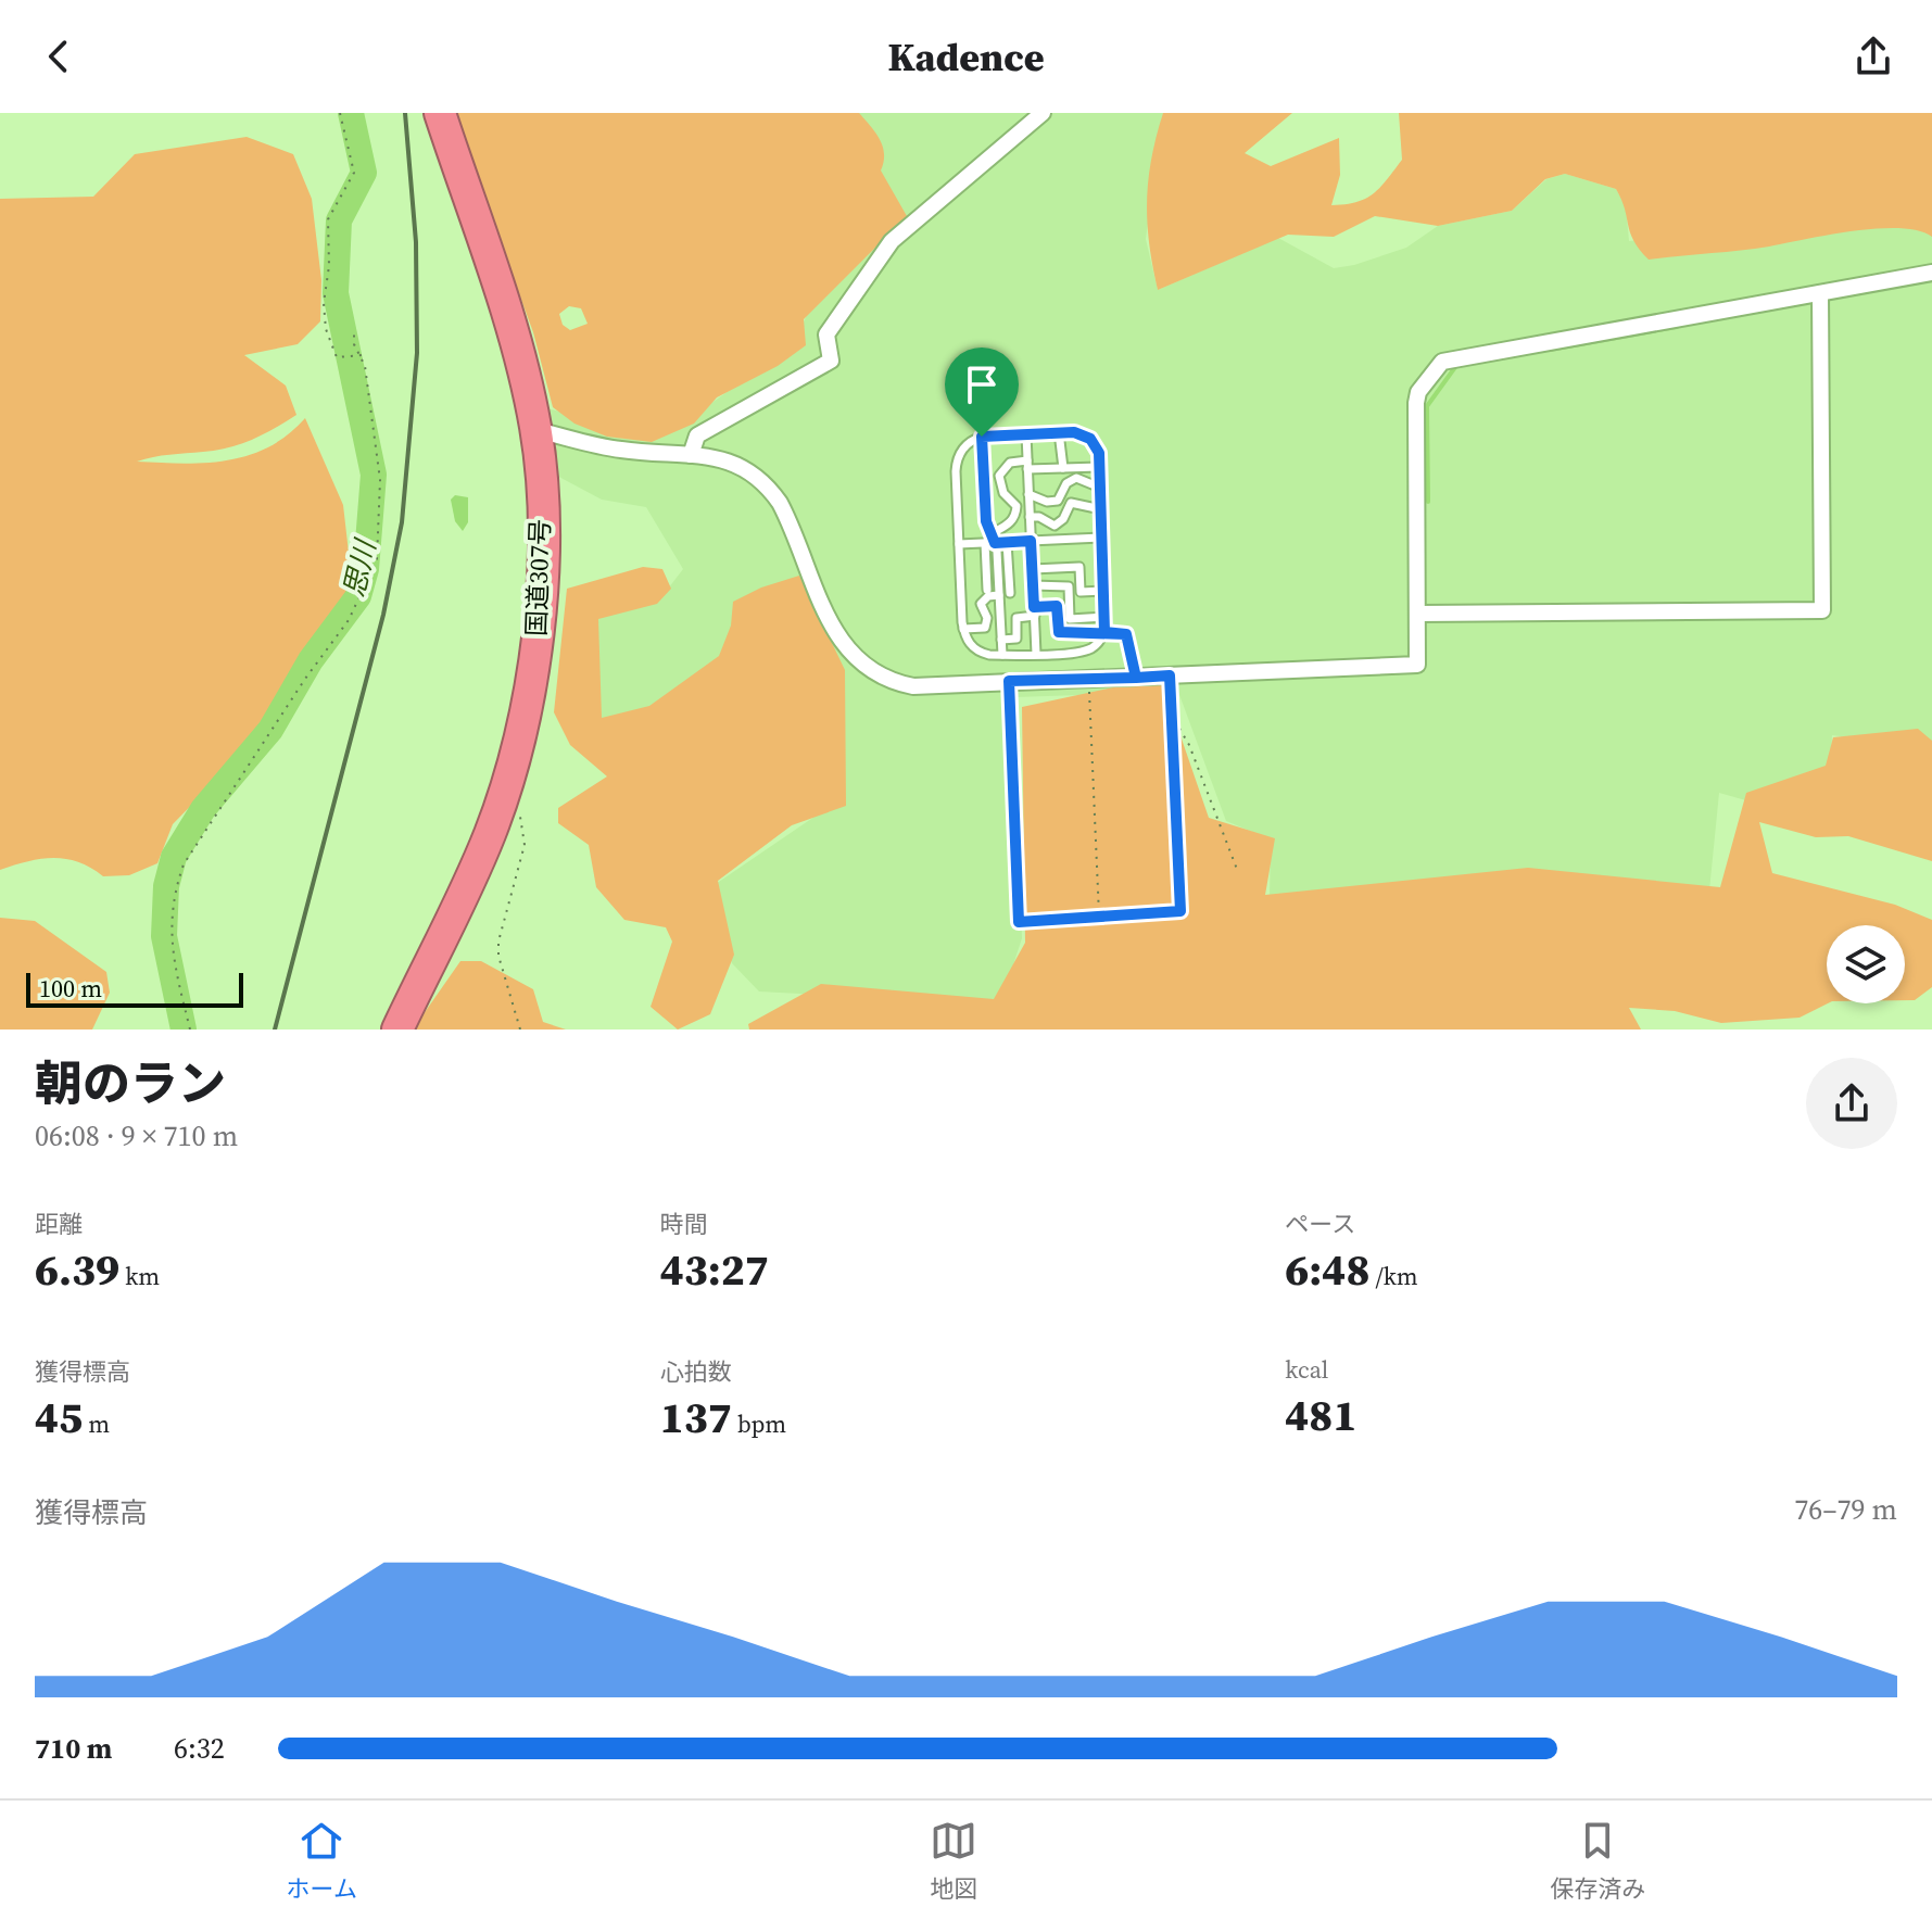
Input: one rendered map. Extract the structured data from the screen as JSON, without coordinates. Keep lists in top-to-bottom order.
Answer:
{
  "streets": {
    "highway": ["国道307号"]
  },
  "water": ["思川"],
  "scale_bar": "100 m",
  "page": {
    "header": "Kadence",
    "scale": "100 m",
    "heading": ["朝のラン", "06:08 · 9 × 710 m"],
    "stats": [
      ["距離", "6.39 km"],
      ["時間", "43:27"],
      ["ペース", "6:48 /km"],
      ["獲得標高", "45 m"],
      ["心拍数", "137 bpm"],
      ["kcal", "481"]
    ],
    "chart": ["獲得標高", "76–79 m"],
    "list": [
      {
        "name": "710 m",
        "note": "6:32"
      }
    ],
    "tabs": ["ホーム", "地図", "保存済み"]
  }
}
